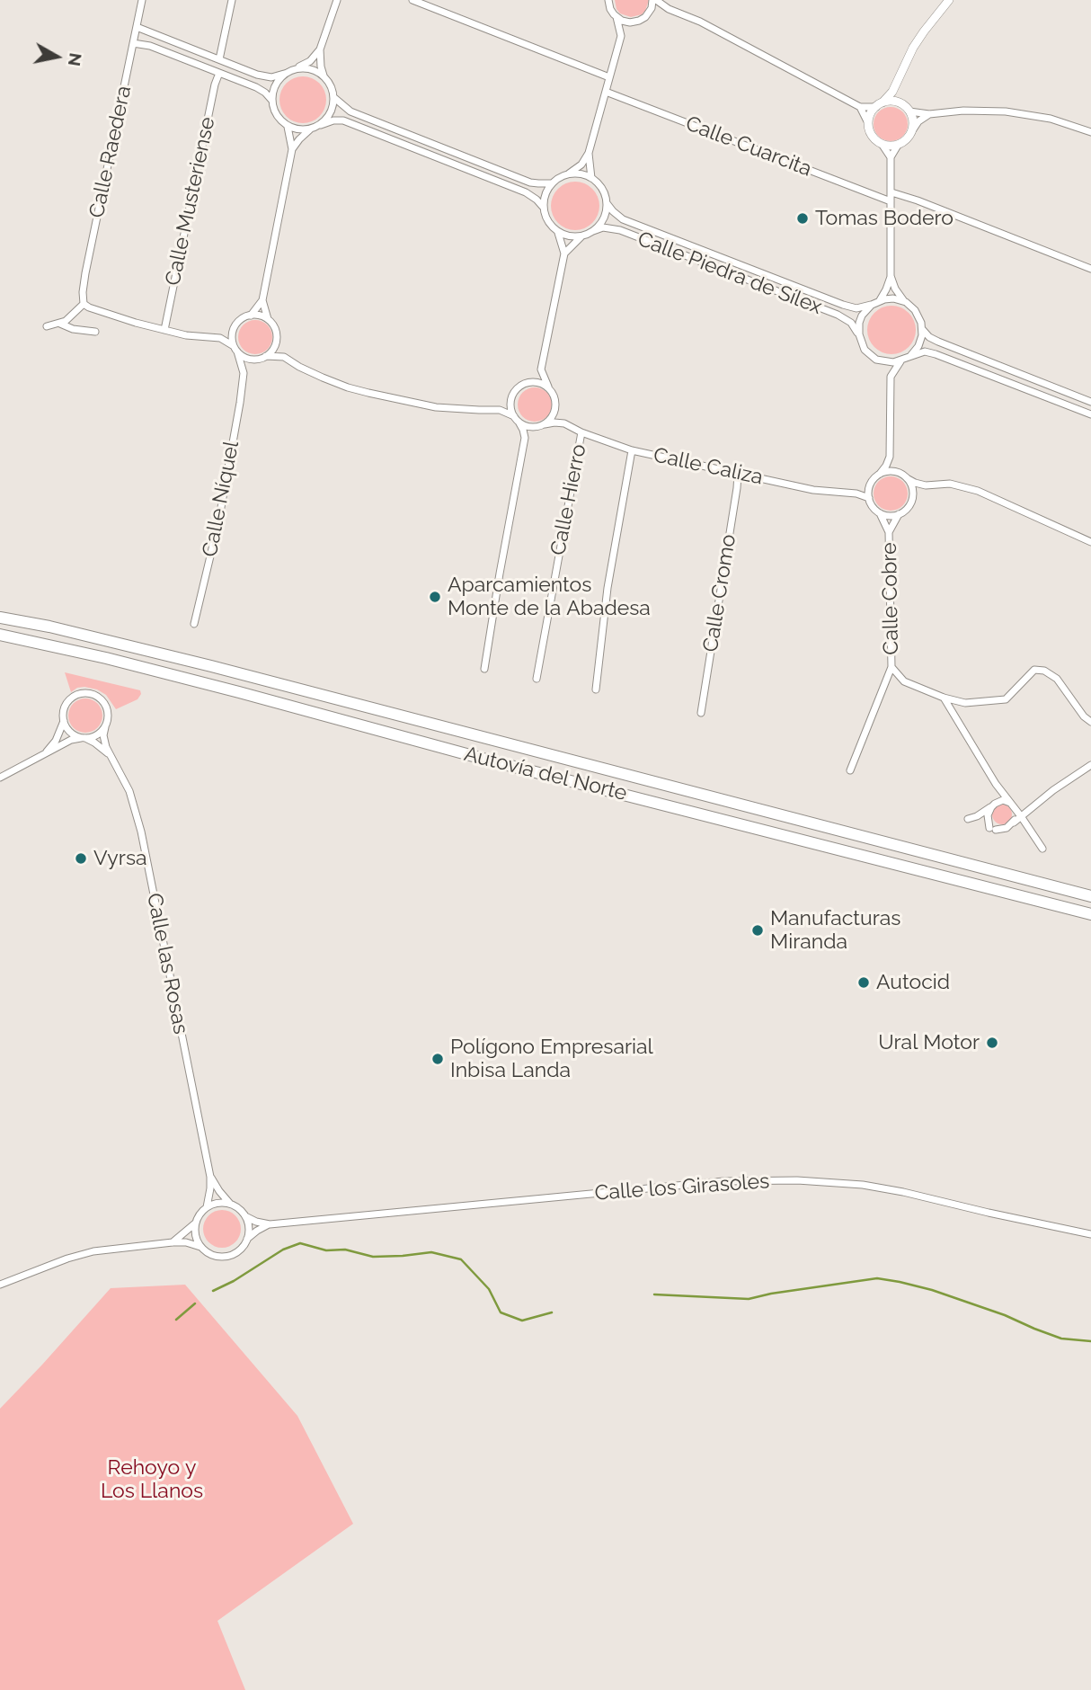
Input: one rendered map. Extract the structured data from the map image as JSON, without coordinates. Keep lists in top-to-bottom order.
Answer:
{
  "streets": {
    "highway": ["Autovía del Norte"],
    "street": [
      "Calle Cuarcita",
      "Calle Raedera",
      "Calle Musteriense",
      "Calle Piedra de Sílex",
      "Calle Caliza",
      "Calle Níquel",
      "Calle Hierro",
      "Calle Cromo",
      "Calle Cobre",
      "Calle las Rosas",
      "Calle los Girasoles"
    ]
  },
  "crossings": [
    ["Calle Caliza", "Calle Hierro"],
    ["Calle Caliza", "Calle Cromo"],
    ["Calle Caliza", "Calle Cobre"],
    ["Calle las Rosas", "Calle los Girasoles"]
  ],
  "parks": ["Rehoyo y Los Llanos"],
  "places": [
    "Tomas Bodero",
    "Aparcamientos Monte de la Abadesa",
    "Vyrsa",
    "Manufacturas Miranda",
    "Autocid",
    "Ural Motor",
    "Polígono Empresarial Inbisa Landa"
  ],
  "north": "right"
}
